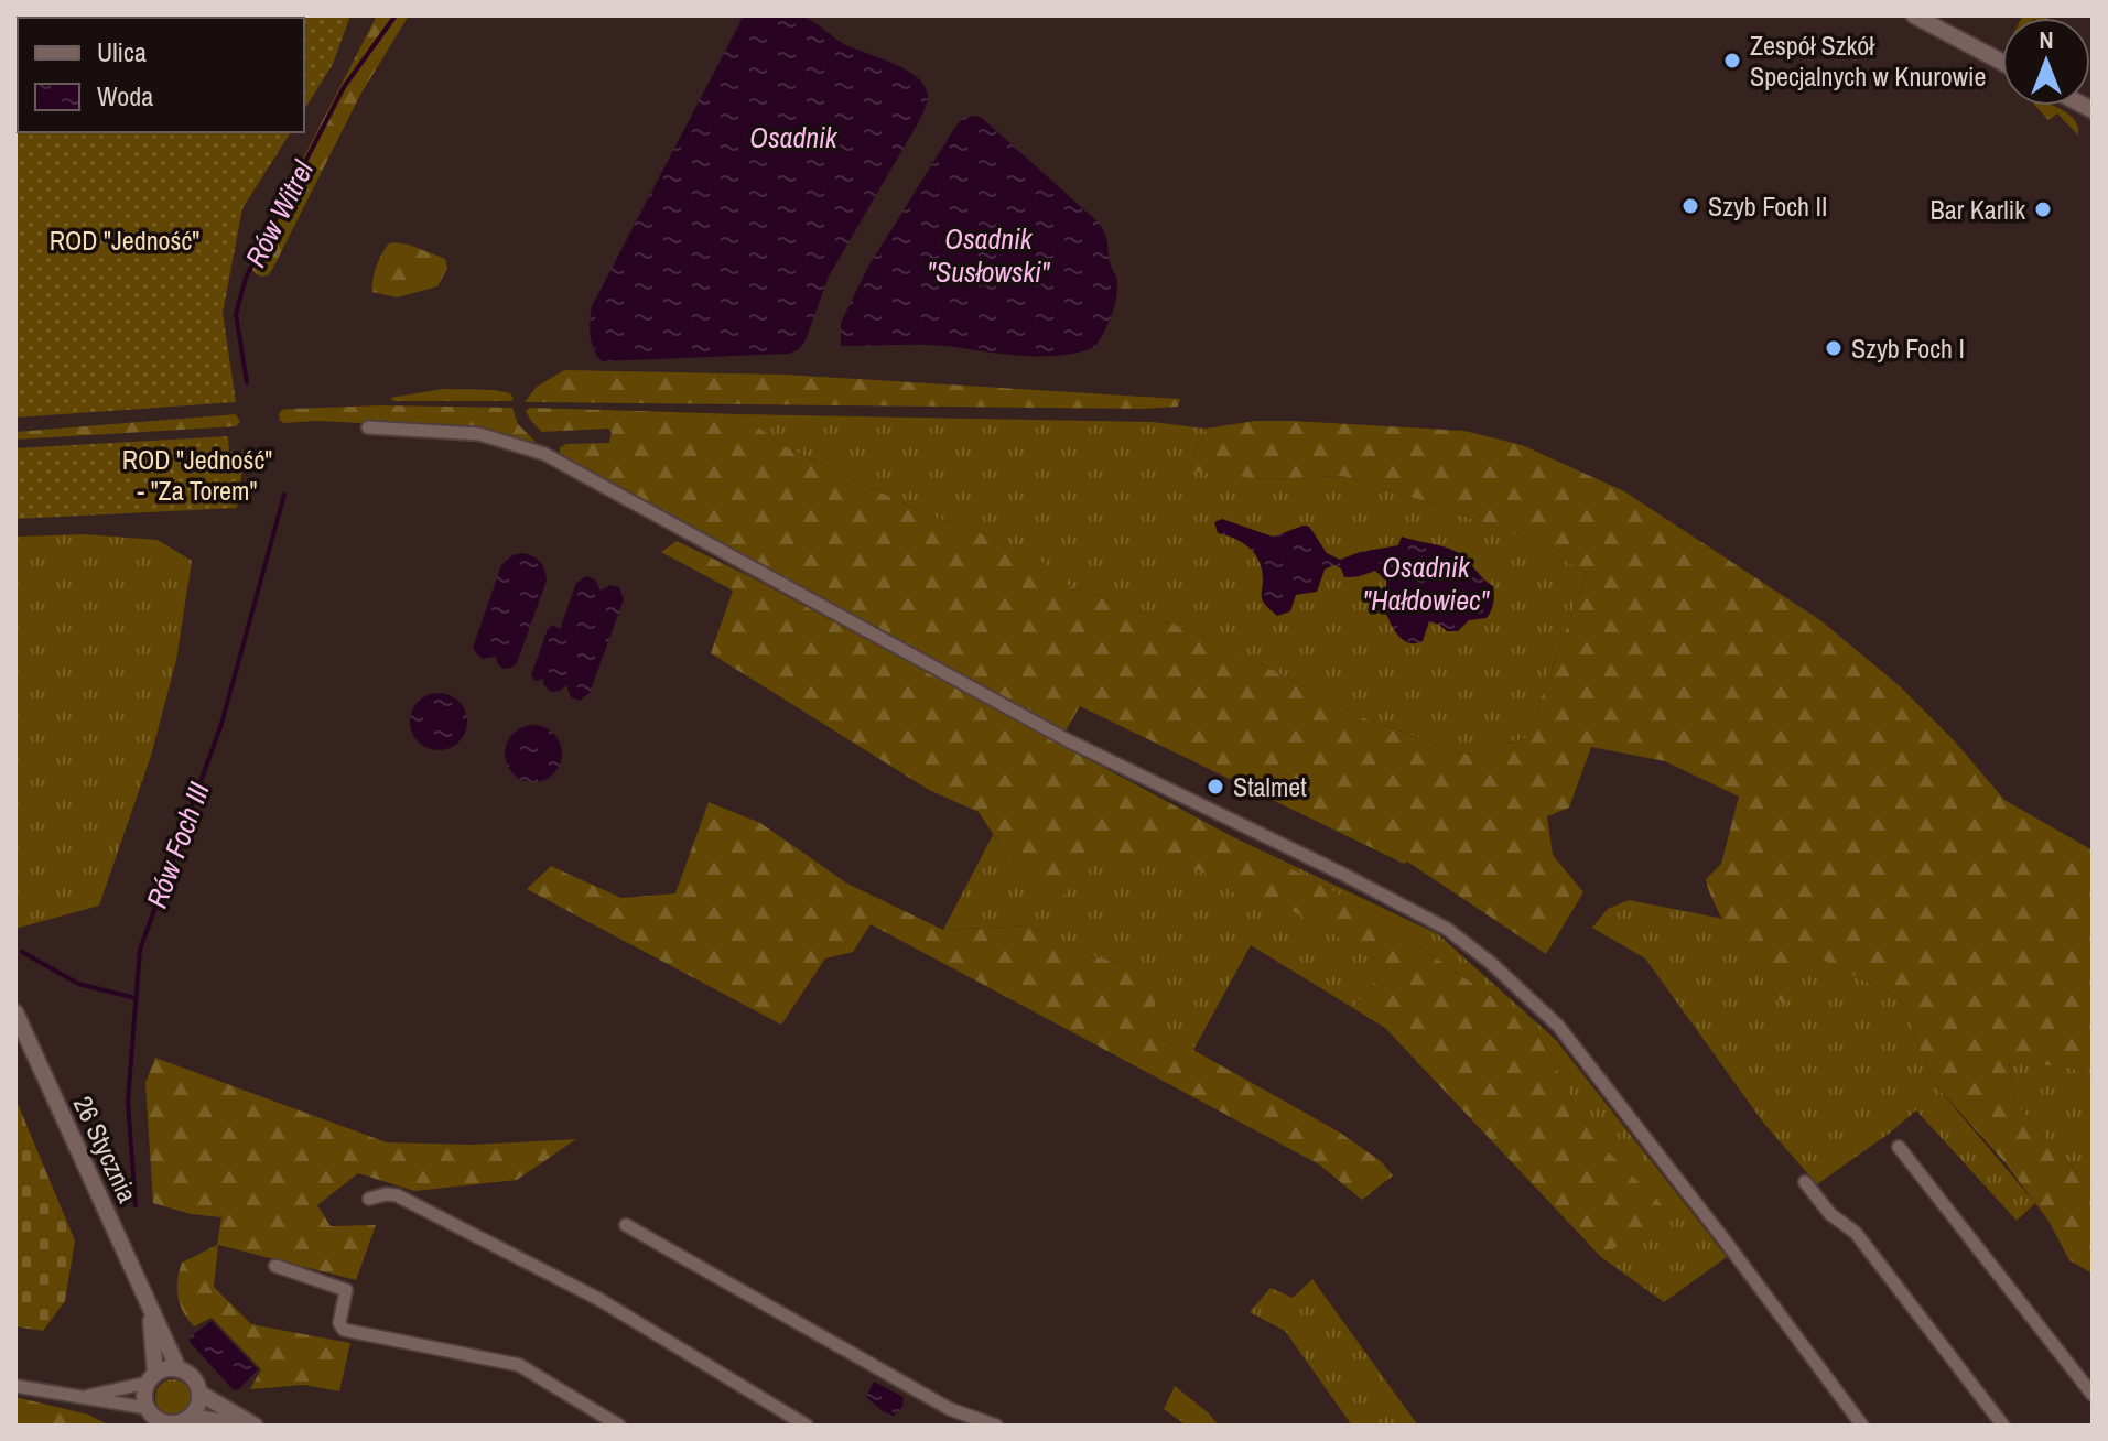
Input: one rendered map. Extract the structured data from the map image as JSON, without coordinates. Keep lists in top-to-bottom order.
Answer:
{
  "streets": {
    "street": ["26 Stycznia"]
  },
  "water": [
    "Osadnik",
    "Rów Witrel",
    "Osadnik \"Susłowski\"",
    "Osadnik \"Hałdowiec\"",
    "Rów Foch III"
  ],
  "parks": ["ROD \"Jedność\"", "ROD \"Jedność\" - \"Za Torem\""],
  "places": [
    "Zespół Szkół Specjalnych w Knurowie",
    "Szyb Foch II",
    "Bar Karlik",
    "Szyb Foch I",
    "Stalmet"
  ],
  "legend": ["Ulica", "Woda"],
  "north": "top"
}
